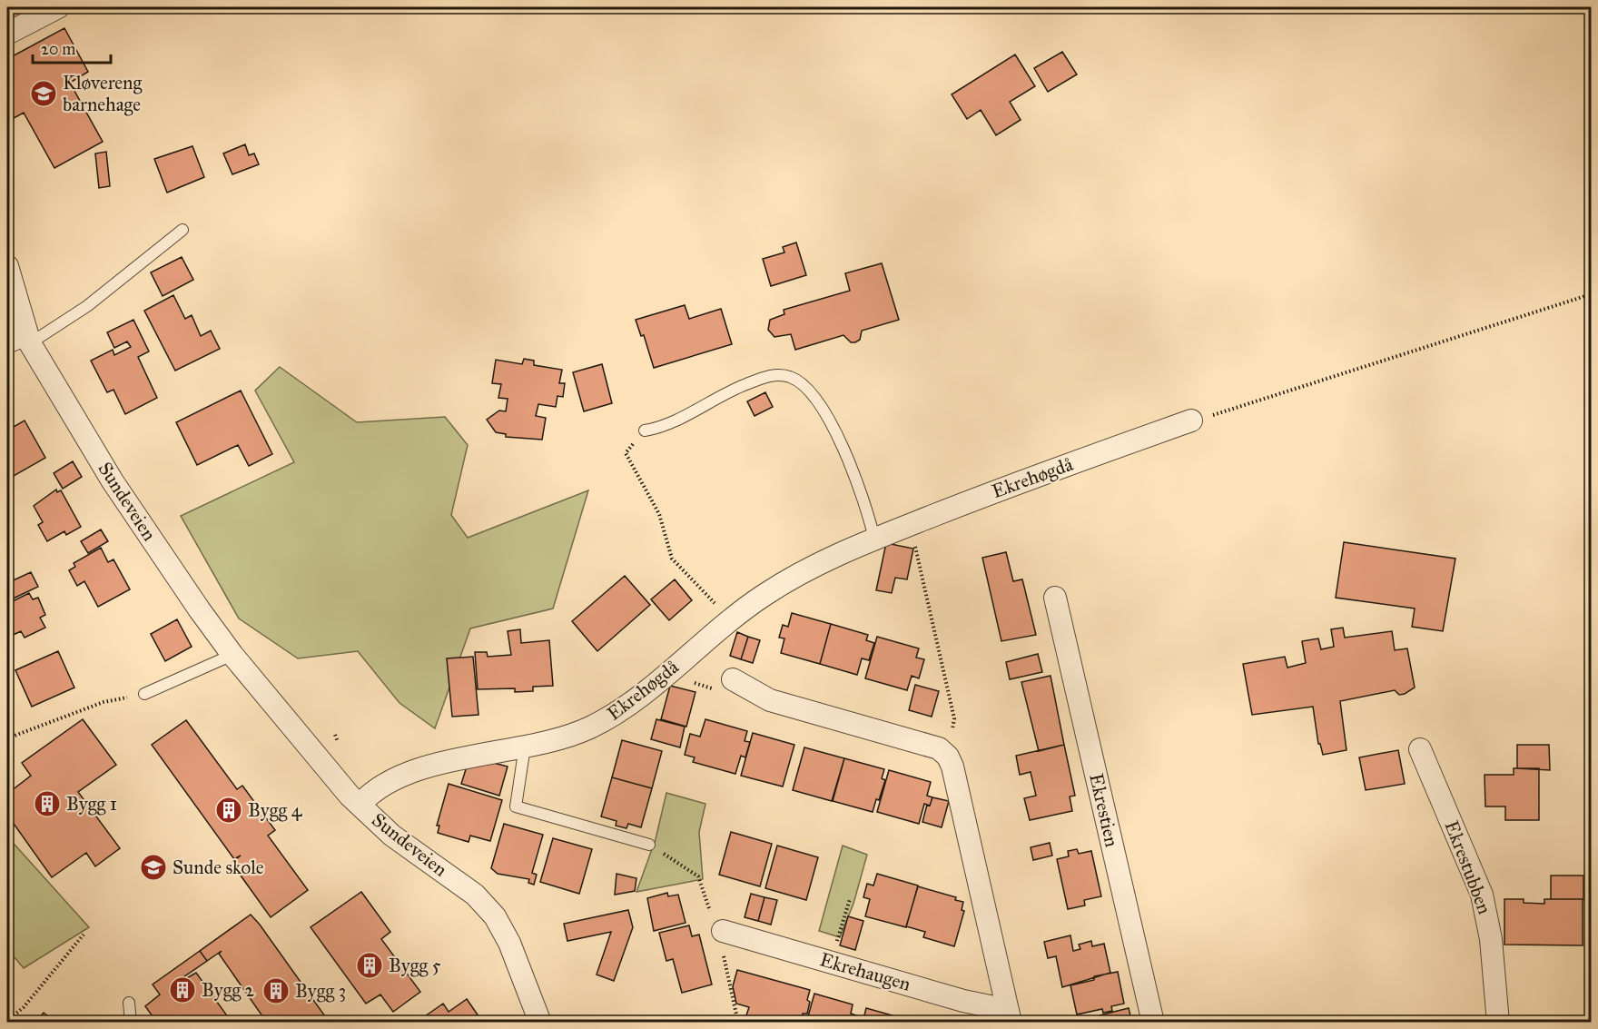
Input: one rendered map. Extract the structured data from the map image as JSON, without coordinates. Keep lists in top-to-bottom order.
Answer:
{
  "streets": {
    "street": [
      "Ekrehøgdå",
      "Sundeveien",
      "Ekrestien",
      "Ekrestubben",
      "Ekrehaugen"
    ]
  },
  "crossings": [
    ["Ekrehøgdå", "Sundeveien"]
  ],
  "places": {
    "school or university": ["Kløvereng barnehage", "Sunde skole"],
    "building": [
      "Bygg 1",
      "Bygg 4",
      "Bygg 5",
      "Bygg 2",
      "Bygg 3"
    ]
  },
  "scale_bar": "20 m"
}
